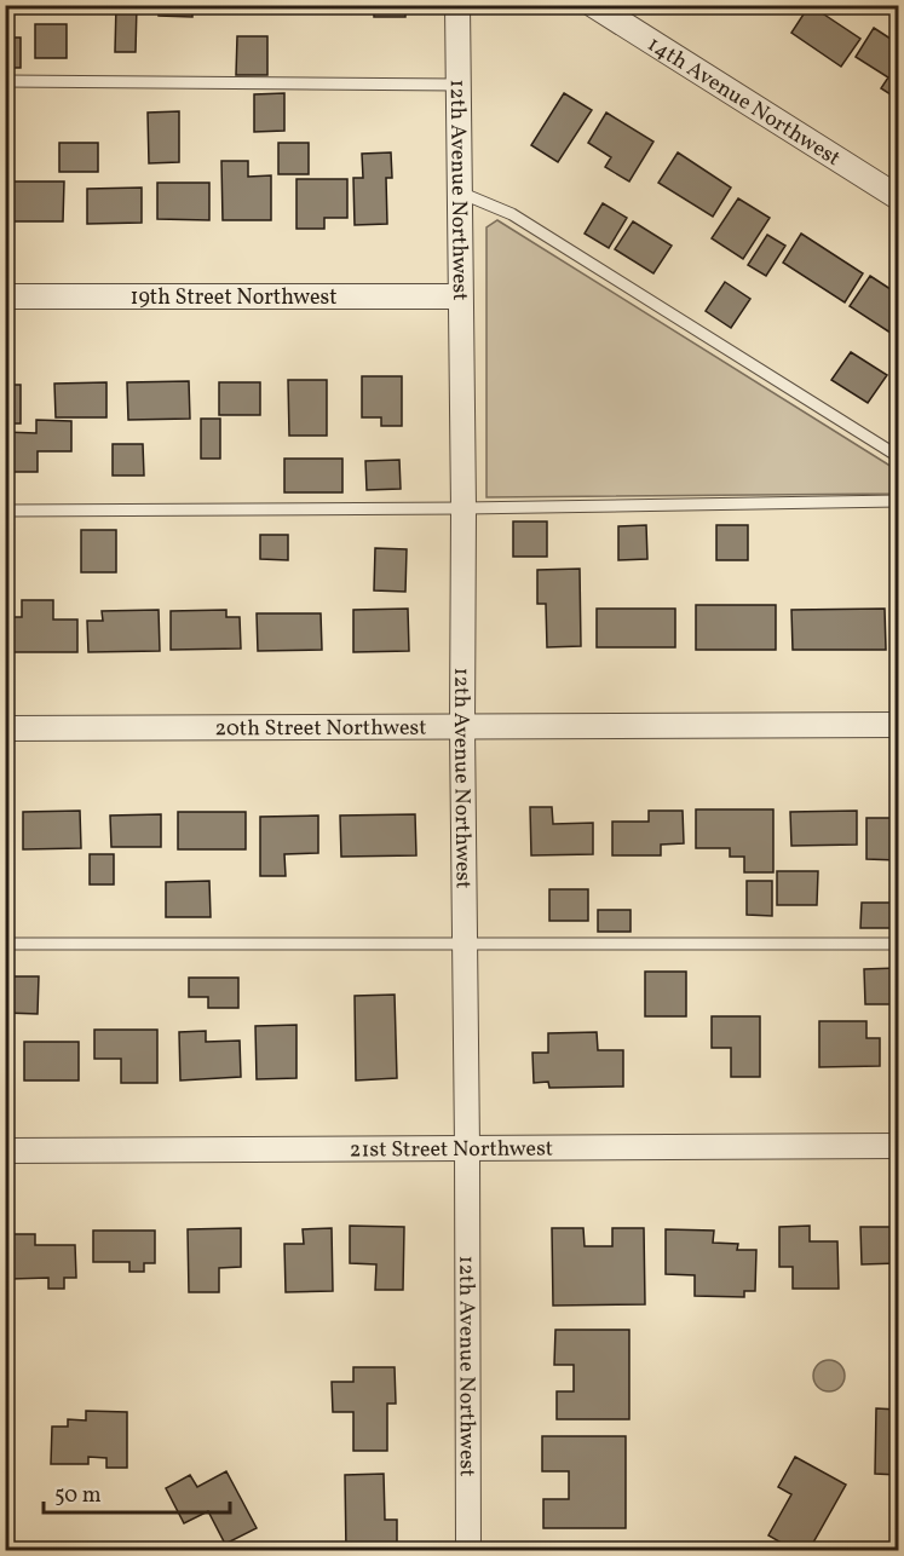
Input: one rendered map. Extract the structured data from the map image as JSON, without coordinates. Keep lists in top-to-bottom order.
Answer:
{
  "streets": {
    "street": [
      "14th Avenue Northwest",
      "12th Avenue Northwest",
      "19th Street Northwest",
      "20th Street Northwest",
      "21st Street Northwest"
    ]
  },
  "crossings": [
    ["12th Avenue Northwest", "19th Street Northwest"],
    ["12th Avenue Northwest", "20th Street Northwest"],
    ["12th Avenue Northwest", "21st Street Northwest"]
  ],
  "scale_bar": "50 m"
}
